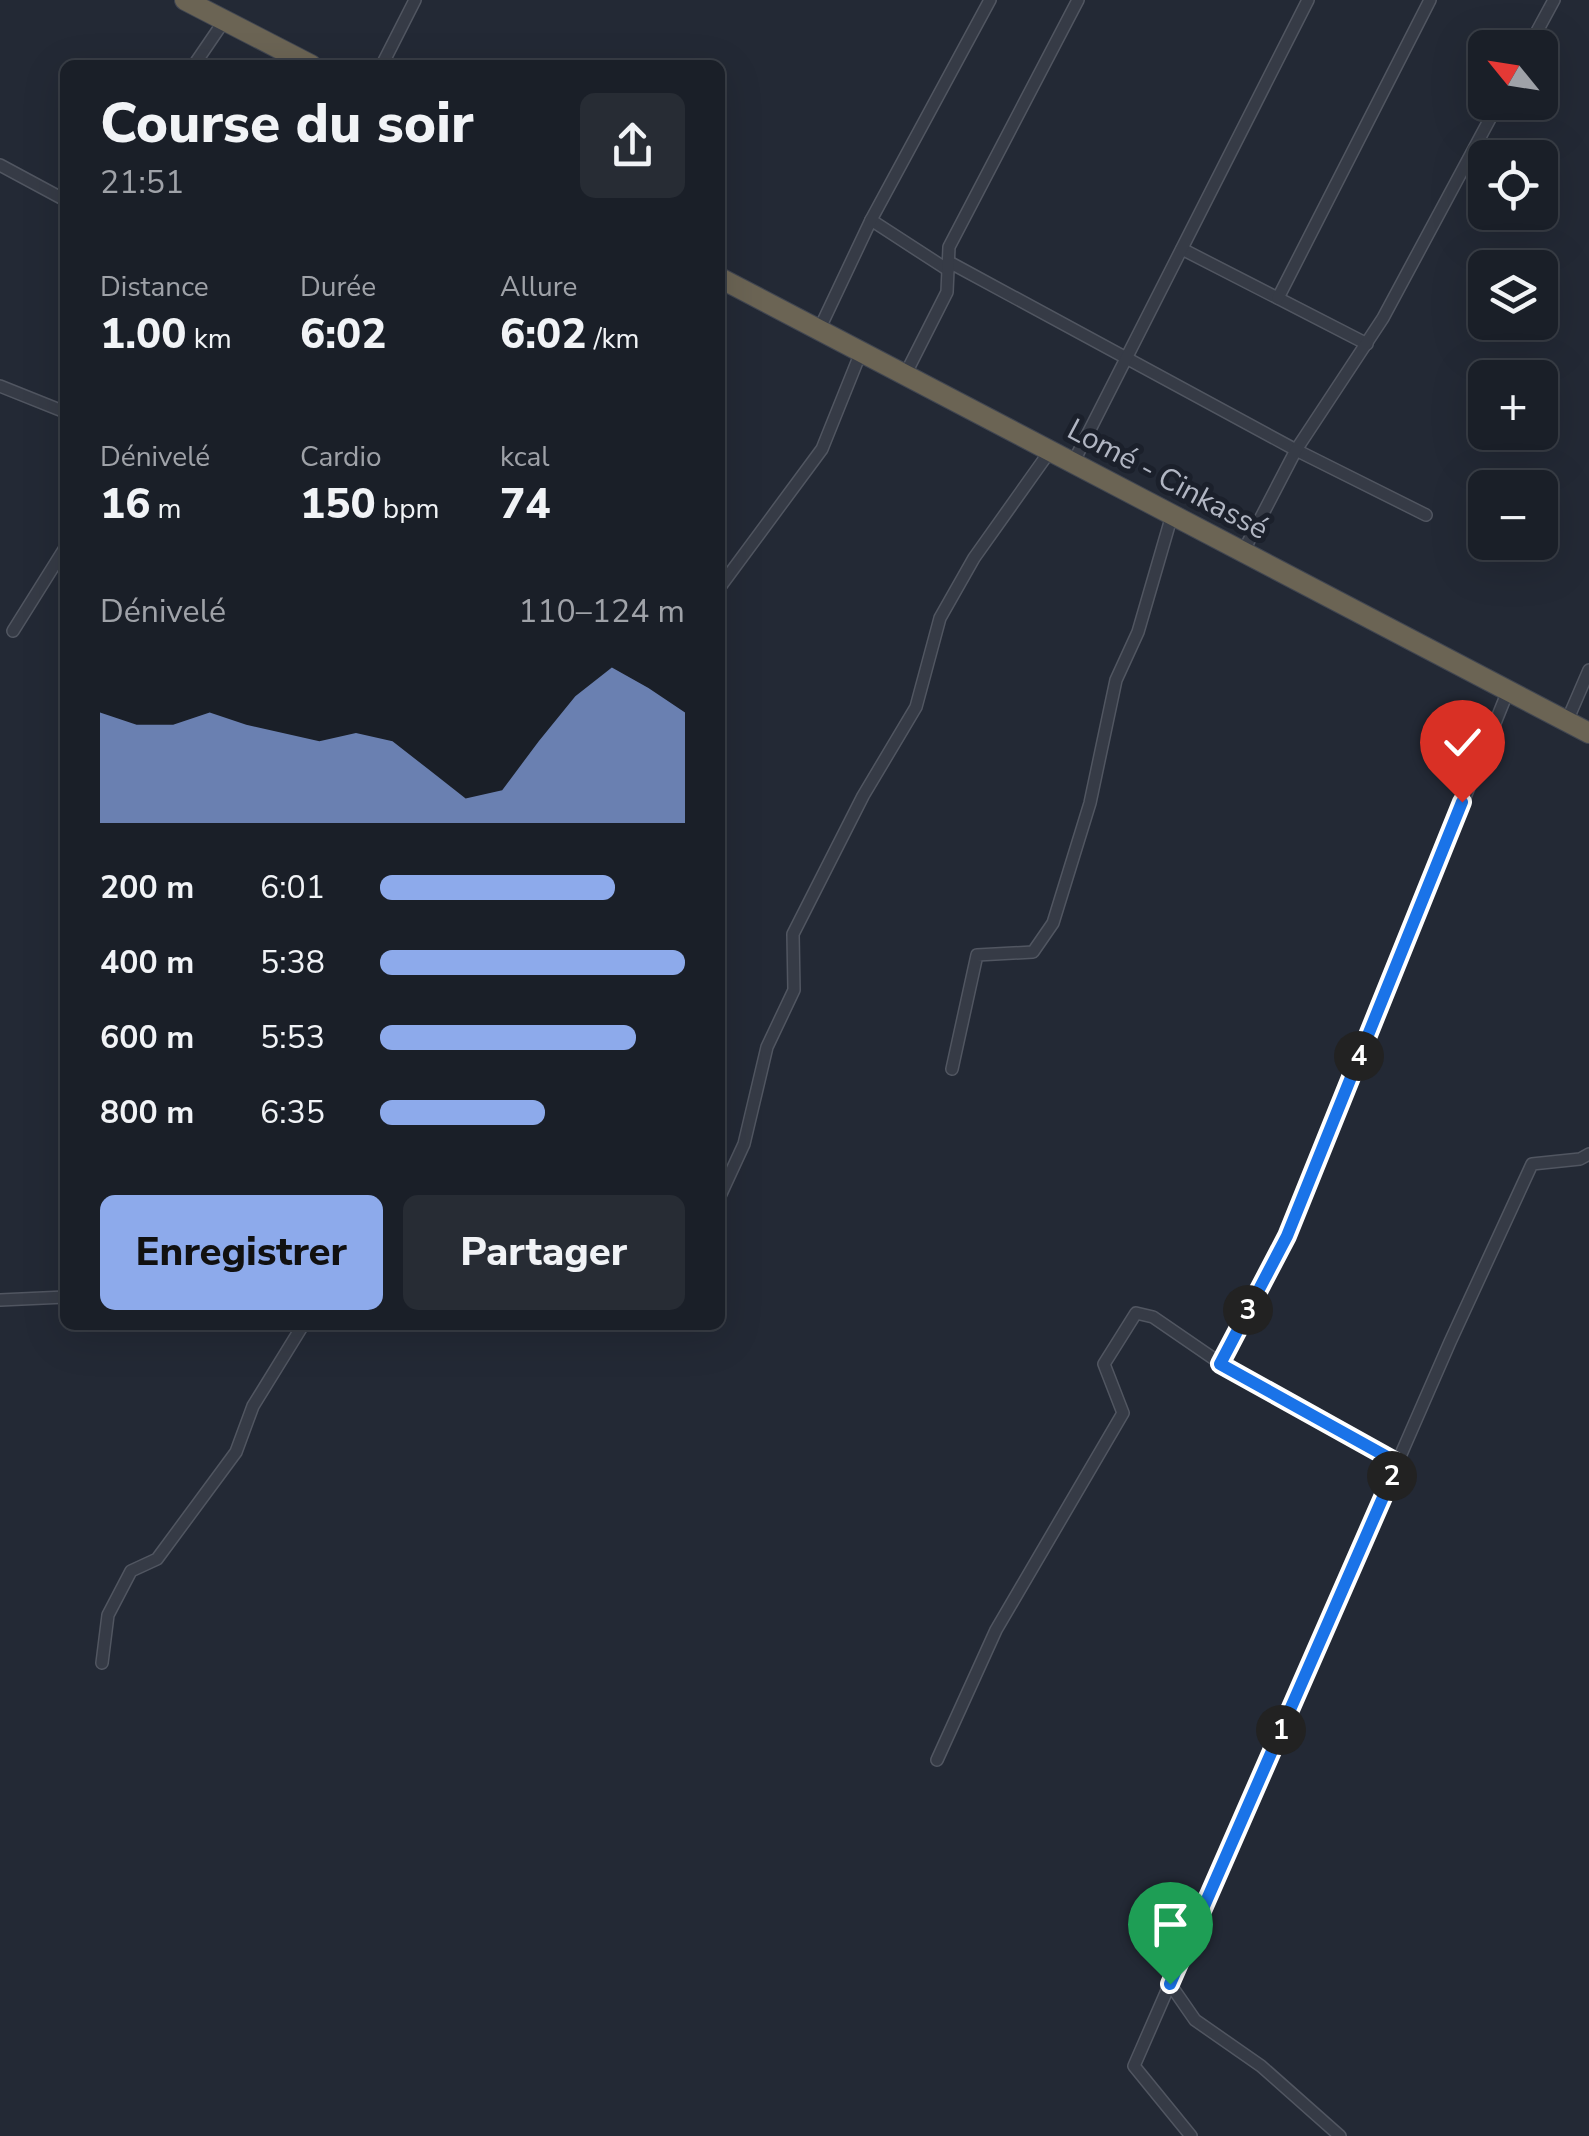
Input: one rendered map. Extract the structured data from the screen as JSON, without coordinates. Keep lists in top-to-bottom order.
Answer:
{
  "streets": {
    "highway": ["Lomé - Cinkassé"]
  },
  "north": "top left",
  "page": {
    "map_buttons": ["+", "−"],
    "heading": ["Course du soir", "21:51"],
    "stats": [
      ["Distance", "1.00 km"],
      ["Durée", "6:02"],
      ["Allure", "6:02 /km"],
      ["Dénivelé", "16 m"],
      ["Cardio", "150 bpm"],
      ["kcal", "74"]
    ],
    "chart": ["Dénivelé", "110–124 m"],
    "list": [
      {
        "name": "200 m",
        "note": "6:01"
      },
      {
        "name": "400 m",
        "note": "5:38"
      },
      {
        "name": "600 m",
        "note": "5:53"
      },
      {
        "name": "800 m",
        "note": "6:35"
      }
    ],
    "pins": [
      "4",
      "3",
      "2",
      "1"
    ],
    "buttons": ["Enregistrer", "Partager"]
  }
}
